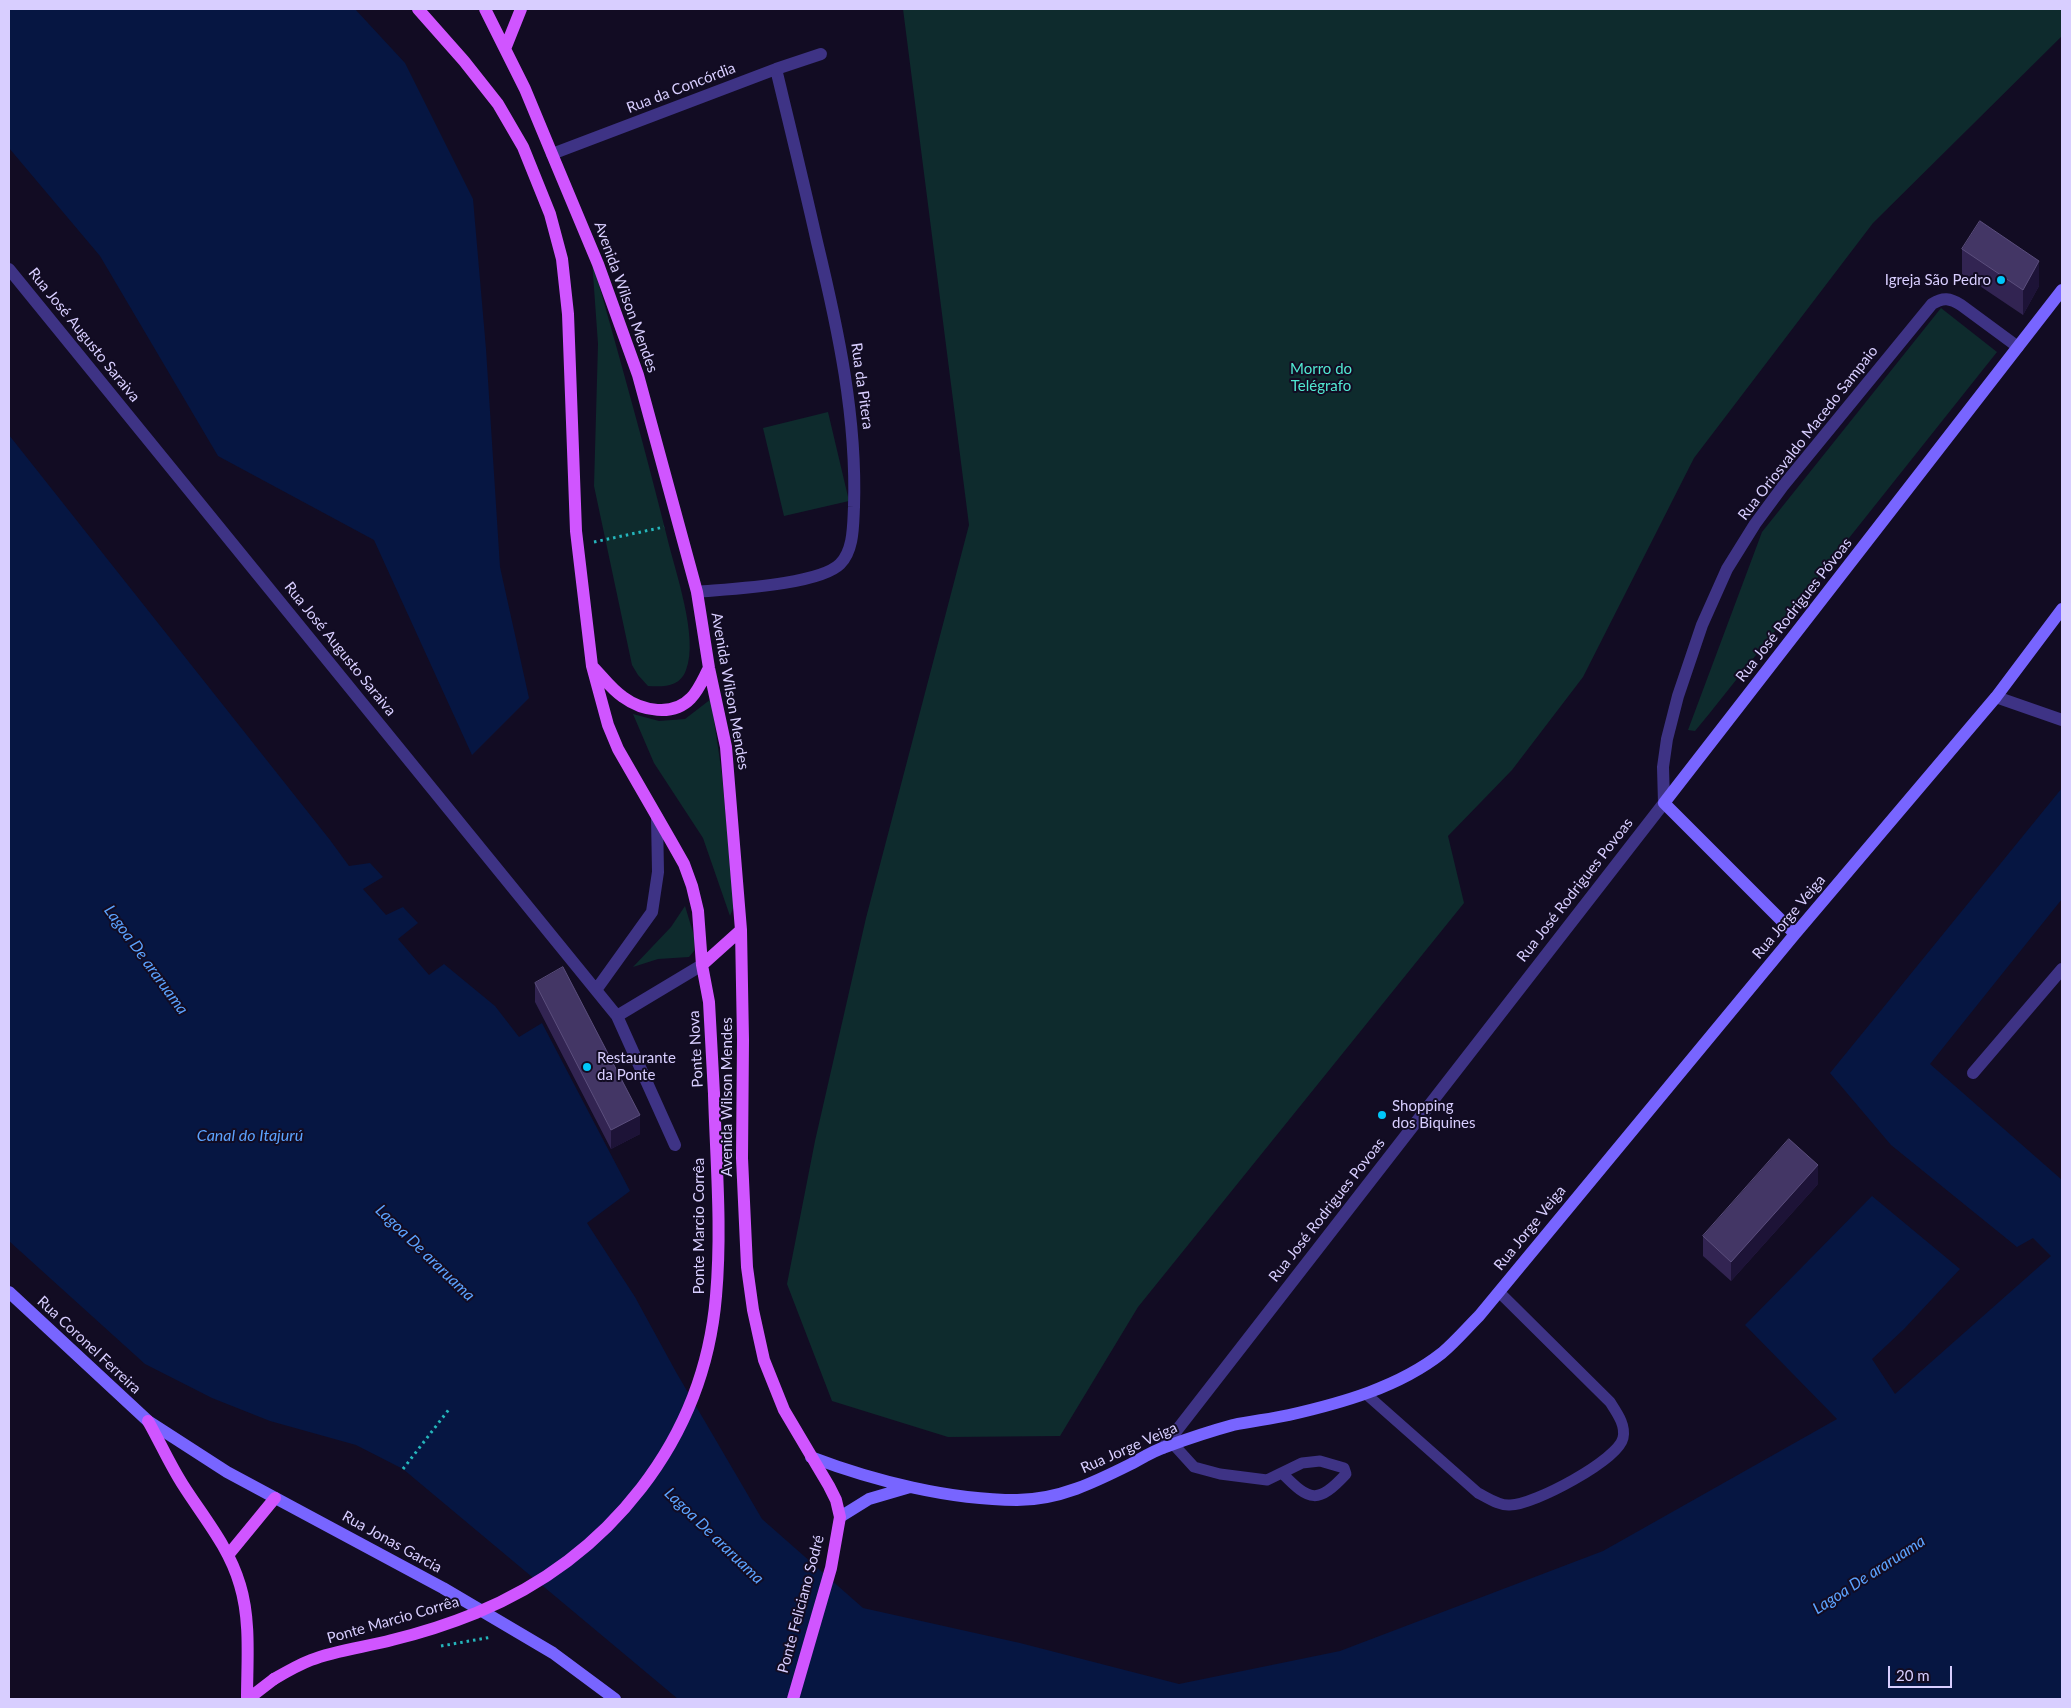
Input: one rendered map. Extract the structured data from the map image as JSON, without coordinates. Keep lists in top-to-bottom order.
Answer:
{
  "streets": {
    "main road": [
      "Avenida Wilson Mendes",
      "Rua José Rodrigues Póvoas",
      "Rua Jorge Veiga",
      "Ponte Nova",
      "Ponte Marcio Corrêa",
      "Rua Coronel Ferreira",
      "Rua Jonas Garcia",
      "Ponte Feliciano Sodré"
    ],
    "street": [
      "Rua da Concórdia",
      "Rua José Augusto Saraiva",
      "Rua da Pitera",
      "Rua Oriosvaldo Macedo Sampaio",
      "Rua José Rodrigues Povoas"
    ]
  },
  "crossings": [
    ["Rua da Concórdia", "Avenida Wilson Mendes"],
    ["Rua da Concórdia", "Rua da Pitera"],
    ["Avenida Wilson Mendes", "Rua da Pitera"],
    ["Avenida Wilson Mendes", "Rua Jorge Veiga"],
    ["Avenida Wilson Mendes", "Ponte Nova"],
    ["Avenida Wilson Mendes", "Ponte Feliciano Sodré"],
    ["Rua Oriosvaldo Macedo Sampaio", "Rua José Rodrigues Póvoas"],
    ["Rua Oriosvaldo Macedo Sampaio", "Rua José Rodrigues Povoas"],
    ["Rua José Rodrigues Póvoas", "Rua José Rodrigues Povoas"],
    ["Rua José Rodrigues Povoas", "Rua Jorge Veiga"],
    ["Ponte Nova", "Ponte Marcio Corrêa"],
    ["Rua Coronel Ferreira", "Rua Jonas Garcia"]
  ],
  "water": ["Lagoa De araruama", "Canal do Itajurú"],
  "parks": ["Morro do Telégrafo"],
  "places": ["Igreja São Pedro", "Restaurante da Ponte", "Shopping dos Biquines"],
  "scale_bar": "20 m"
}
